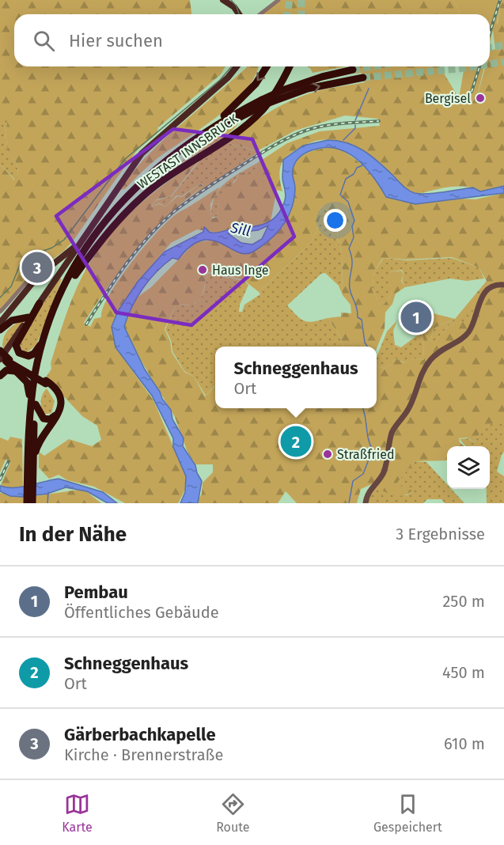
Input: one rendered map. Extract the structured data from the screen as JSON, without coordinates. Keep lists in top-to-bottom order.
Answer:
{
  "streets": {
    "highway": ["WESTAST INNSBRUCK"]
  },
  "water": ["Sill"],
  "places": ["Bergisel", "Haus Inge", "Straßfried"],
  "page": {
    "search": "Hier suchen",
    "pins": ["3", "1", "2"],
    "popup": ["Schneggenhaus", "Ort"],
    "heading": ["In der Nähe", "3 Ergebnisse"],
    "list": [
      {
        "mark": "1",
        "name": "Pembau",
        "note": "Öffentliches Gebäude",
        "value": "250 m"
      },
      {
        "mark": "2",
        "name": "Schneggenhaus",
        "note": "Ort",
        "value": "450 m"
      },
      {
        "mark": "3",
        "name": "Gärberbachkapelle",
        "note": "Kirche · Brennerstraße",
        "value": "610 m"
      }
    ],
    "nav": ["Karte", "Route", "Gespeichert"]
  }
}
